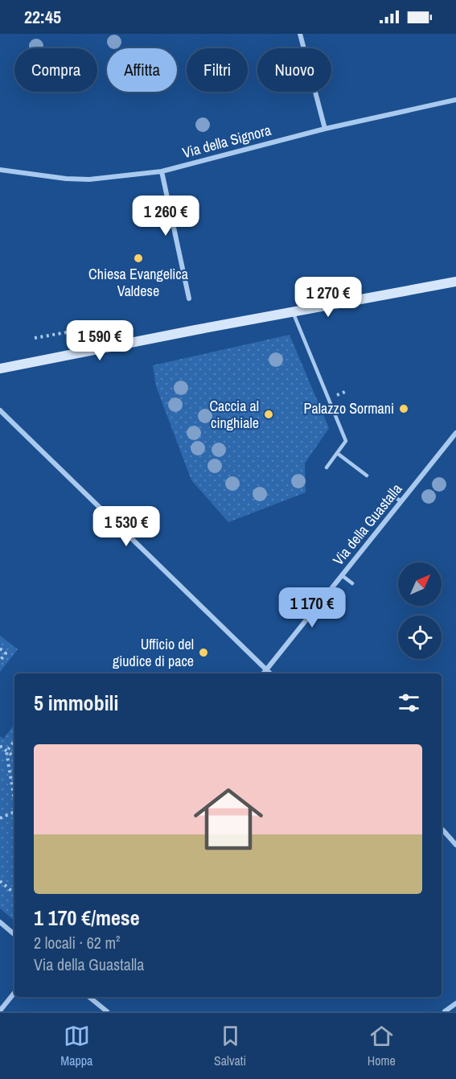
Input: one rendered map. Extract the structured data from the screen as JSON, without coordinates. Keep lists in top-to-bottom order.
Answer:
{
  "streets": {
    "street": ["Via della Signora", "Via della Guastalla"]
  },
  "places": [
    "Chiesa Evangelica Valdese",
    "Palazzo Sormani",
    "Caccia al cinghiale",
    "Ufficio del giudice di pace"
  ],
  "north": "top right",
  "page": {
    "status": "22:45",
    "chip": [
      "Compra",
      "Affitta",
      "Filtri",
      "Nuovo"
    ],
    "price": [
      "1 260 €",
      "1 270 €",
      "1 590 €",
      "1 530 €",
      "1 170 €"
    ],
    "heading": "5 immobili",
    "list": [
      {
        "name": "1 170 €/mese",
        "note": "2 locali · 62 m² · Via della Guastalla"
      }
    ],
    "tabs": ["Mappa", "Salvati", "Home"]
  }
}
